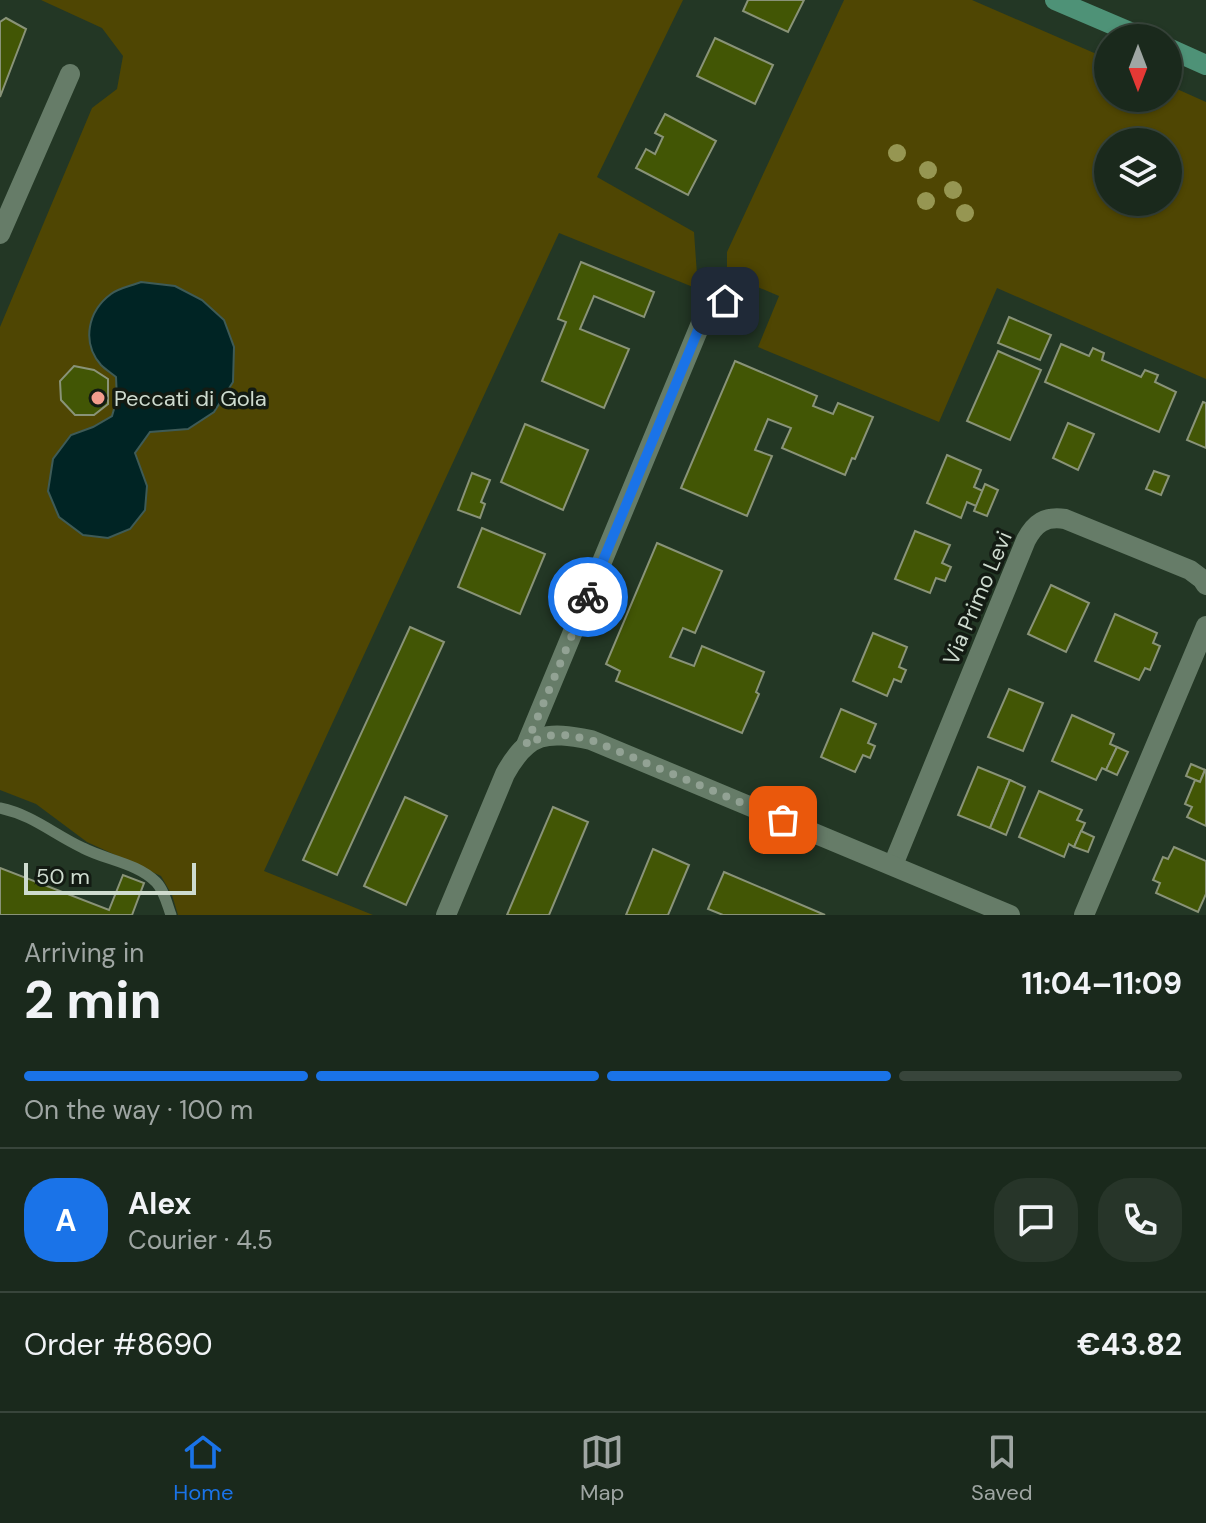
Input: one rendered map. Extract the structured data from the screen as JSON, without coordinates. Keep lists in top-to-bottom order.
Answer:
{
  "streets": {
    "street": ["Via Primo Levi"]
  },
  "places": ["Peccati di Gola"],
  "scale_bar": "50 m",
  "north": "bottom",
  "page": {
    "scale": "50 m",
    "heading": ["2 min", "Arriving in", "11:04–11:09"],
    "panel": [
      "Alex",
      "Courier · 4.5",
      "Order #8690",
      "€43.82"
    ],
    "bar": "On the way · 100 m",
    "round": "A",
    "tabs": ["Home", "Map", "Saved"]
  }
}
